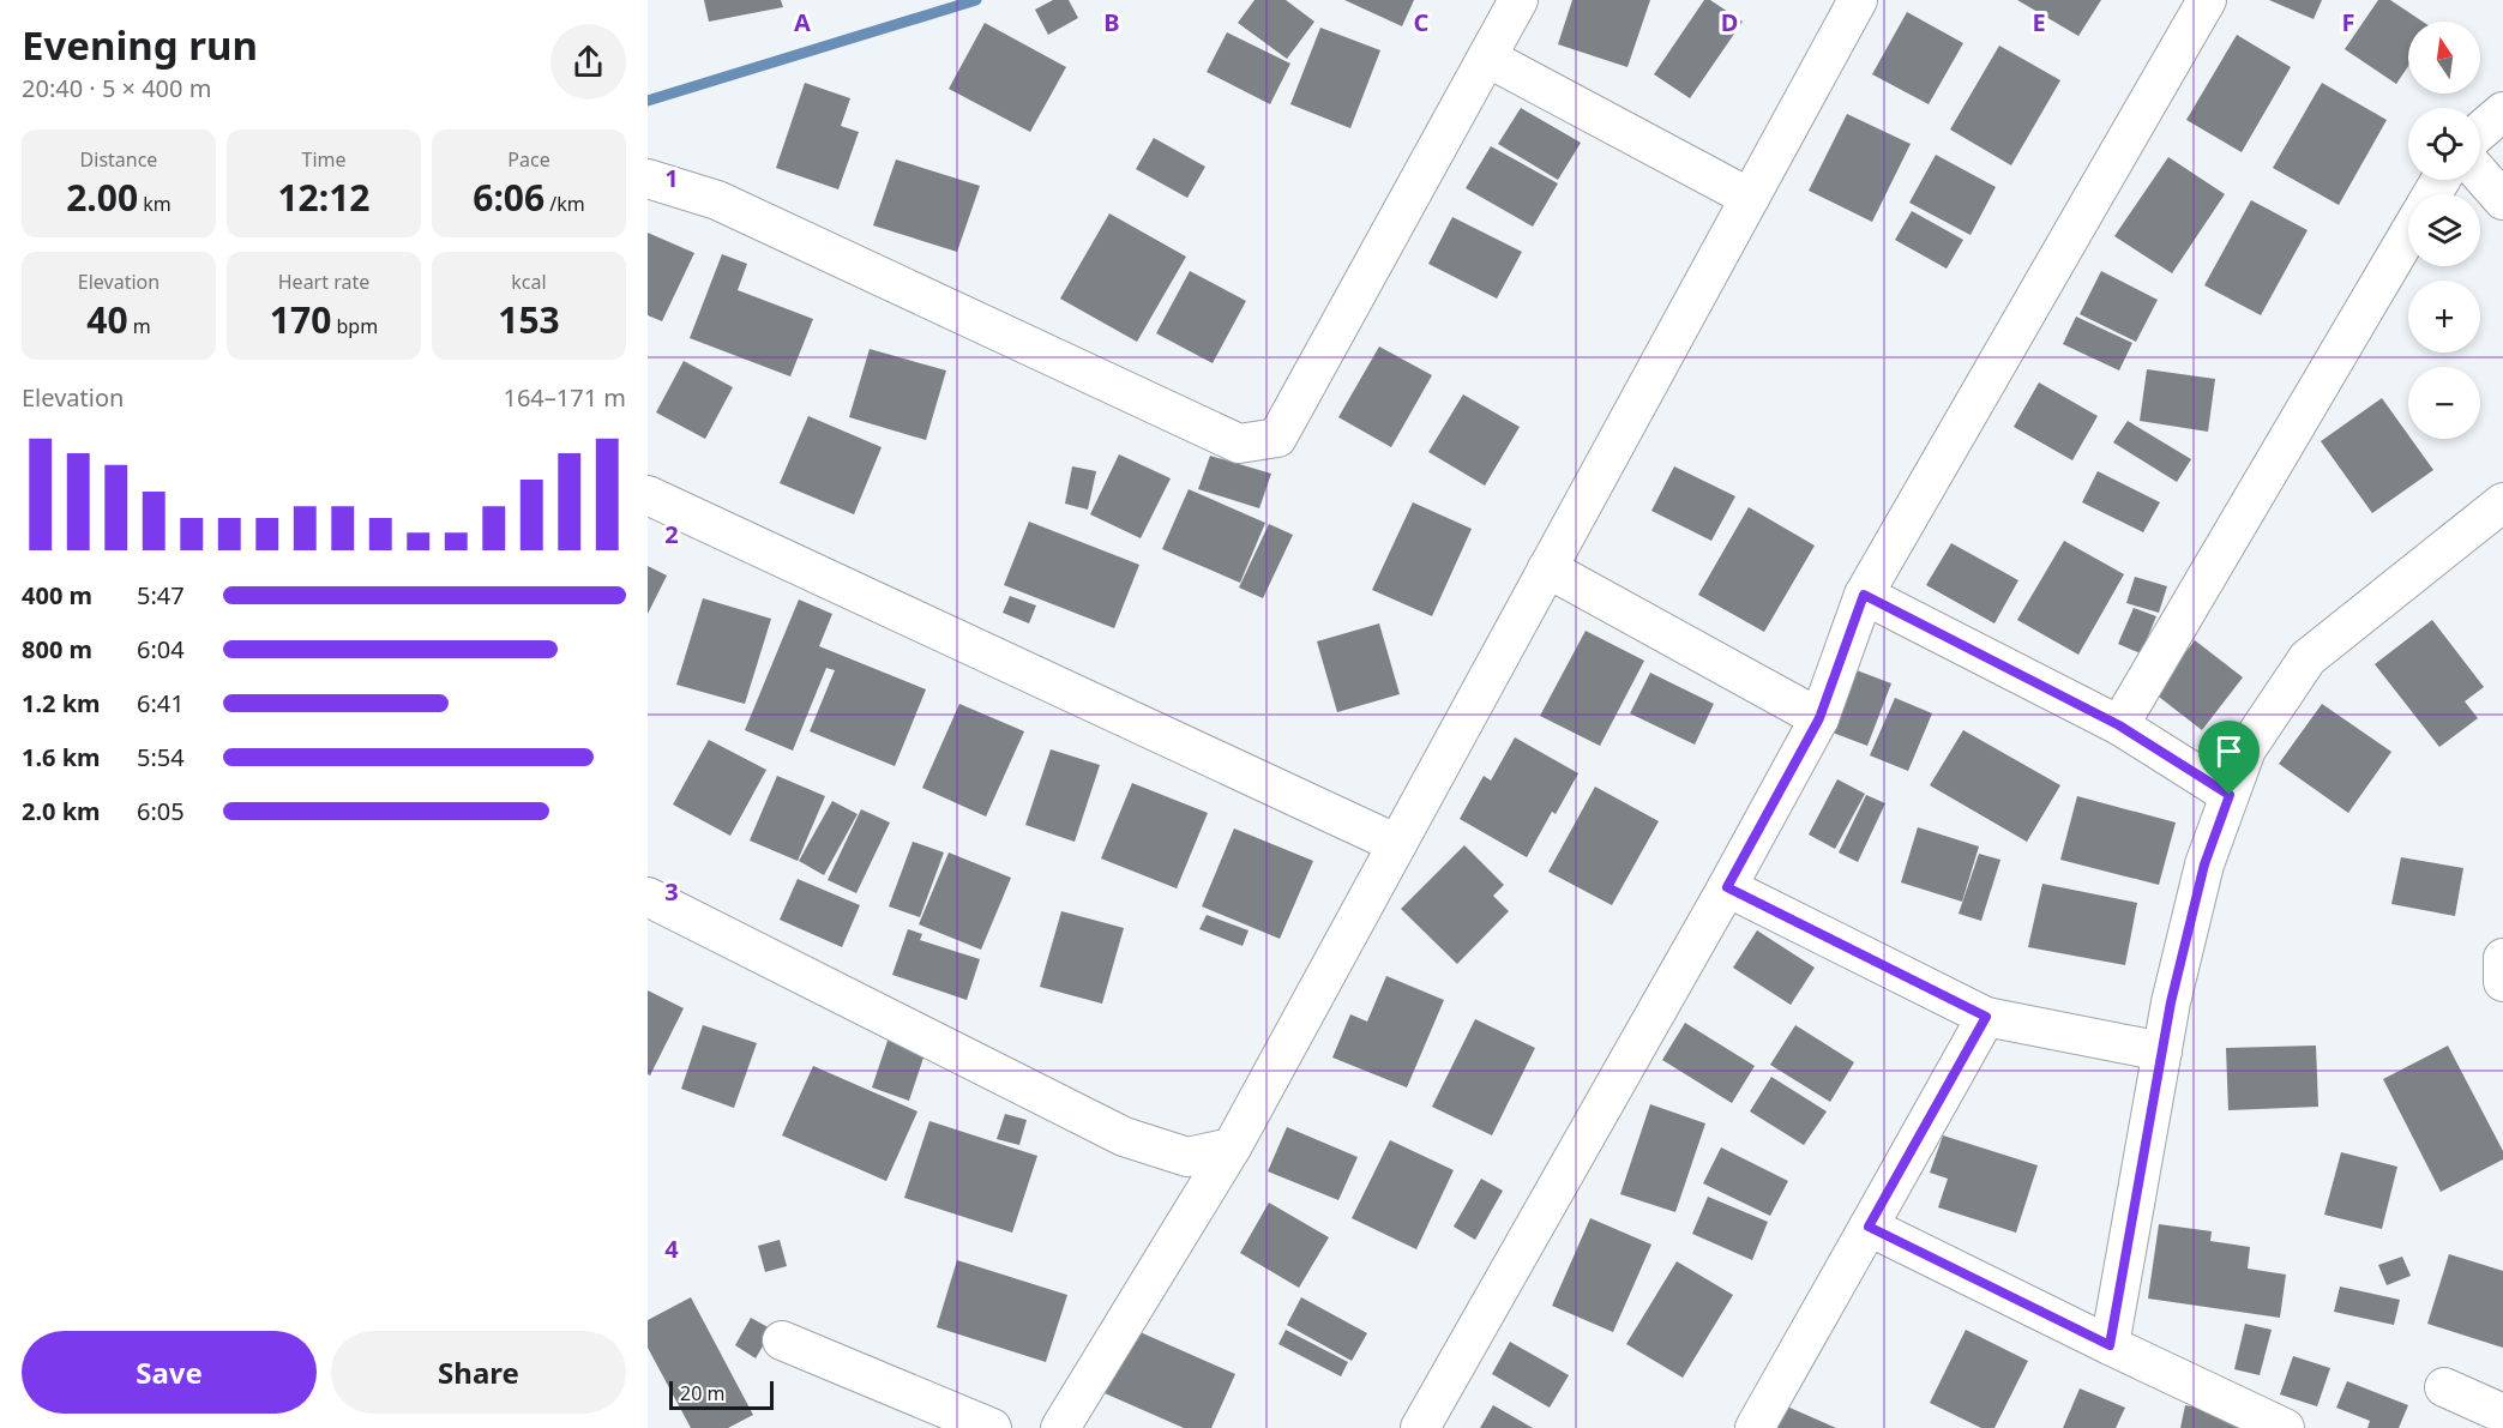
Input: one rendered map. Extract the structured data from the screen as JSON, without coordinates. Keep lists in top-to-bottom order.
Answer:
{
  "scale_bar": "20 m",
  "north": "top",
  "page": {
    "heading": ["Evening run", "20:40 · 5 × 400 m"],
    "map_buttons": ["+", "−"],
    "stats": [
      ["Distance", "2.00 km"],
      ["Time", "12:12"],
      ["Pace", "6:06 /km"],
      ["Elevation", "40 m"],
      ["Heart rate", "170 bpm"],
      ["kcal", "153"]
    ],
    "chart": ["Elevation", "164–171 m"],
    "list": [
      {
        "name": "400 m",
        "note": "5:47"
      },
      {
        "name": "800 m",
        "note": "6:04"
      },
      {
        "name": "1.2 km",
        "note": "6:41"
      },
      {
        "name": "1.6 km",
        "note": "5:54"
      },
      {
        "name": "2.0 km",
        "note": "6:05"
      }
    ],
    "buttons": ["Save", "Share"],
    "scale": "20 m"
  },
  "grid": {
    "columns": [
      "A",
      "B",
      "C",
      "D",
      "E",
      "F"
    ],
    "rows": [
      "1",
      "2",
      "3",
      "4"
    ]
  }
}
